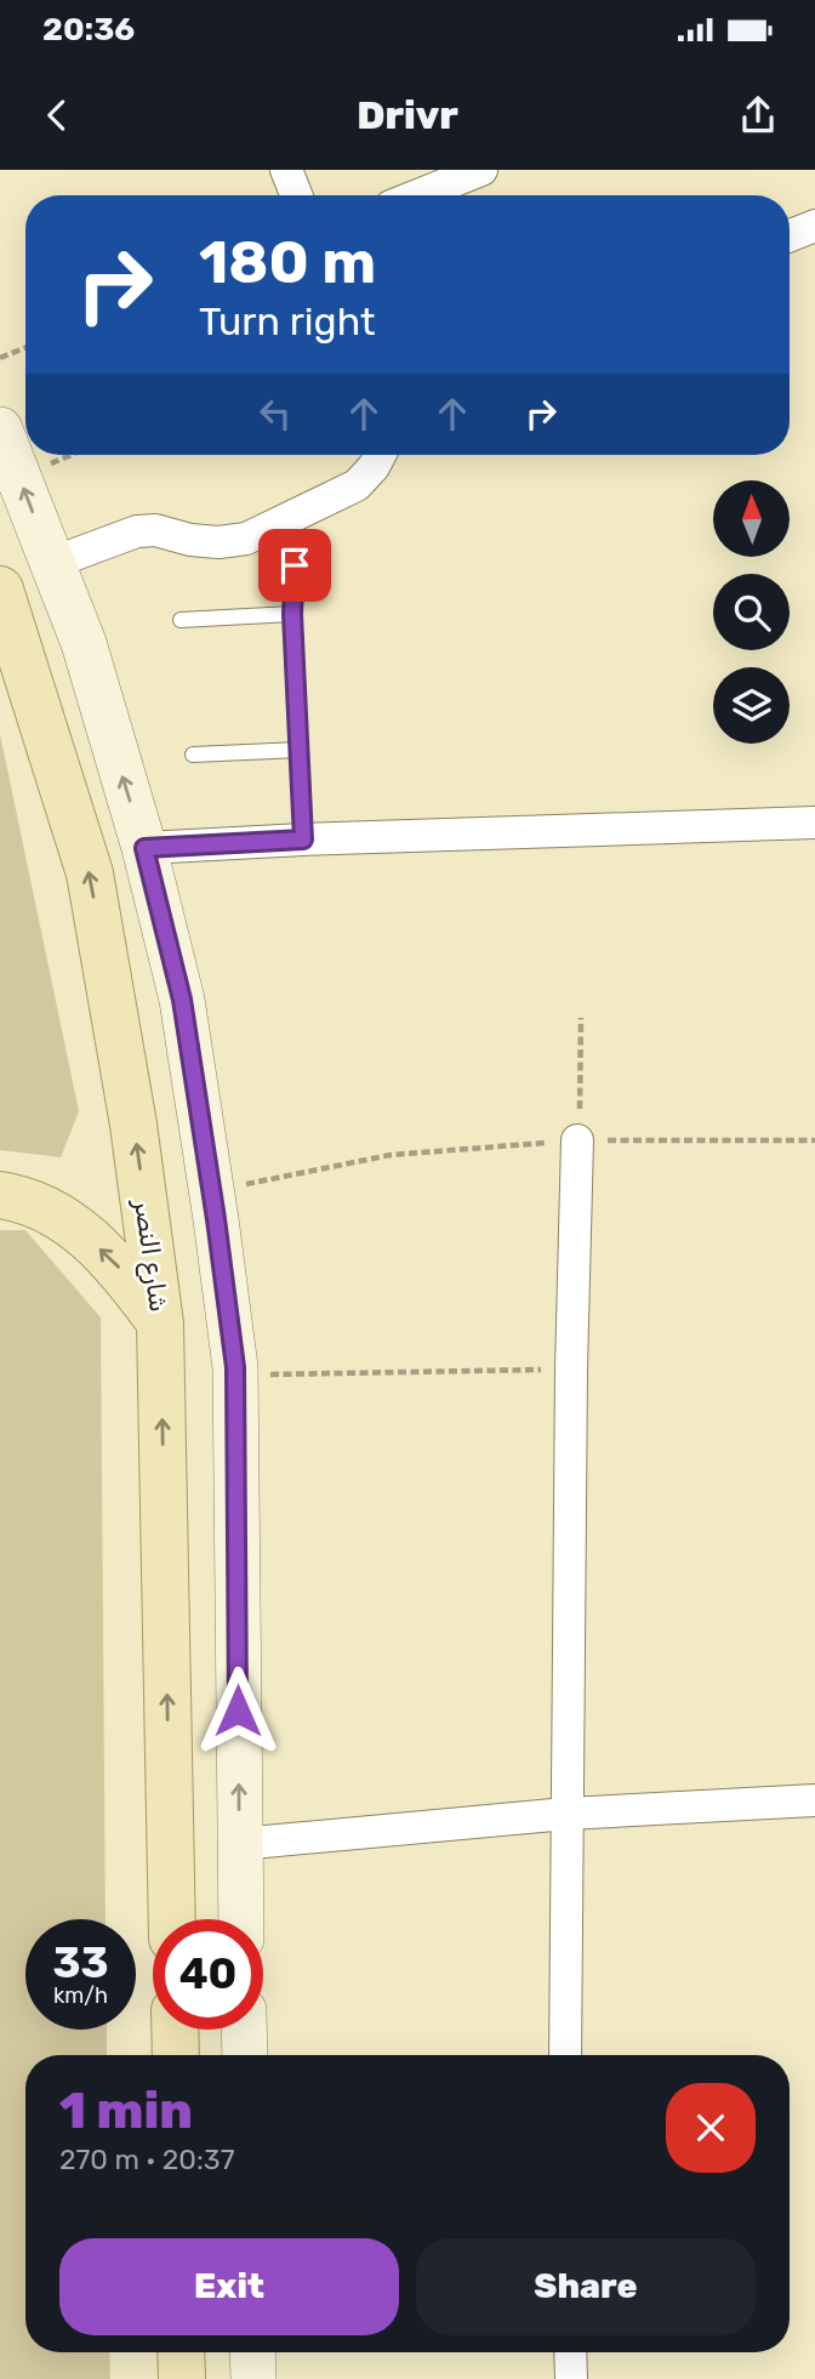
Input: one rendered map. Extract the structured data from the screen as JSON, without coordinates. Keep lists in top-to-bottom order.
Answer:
{
  "streets": {
    "main road": ["شارع النصر"]
  },
  "one_way": ["شارع النصر"],
  "north": "top",
  "page": {
    "status": "20:36",
    "header": "Drivr",
    "turn": ["180 m", "Turn right"],
    "speed": "33 km/h",
    "limit": "40",
    "heading": ["1 min", "270 m · 20:37"],
    "buttons": ["Exit", "Share"]
  }
}
